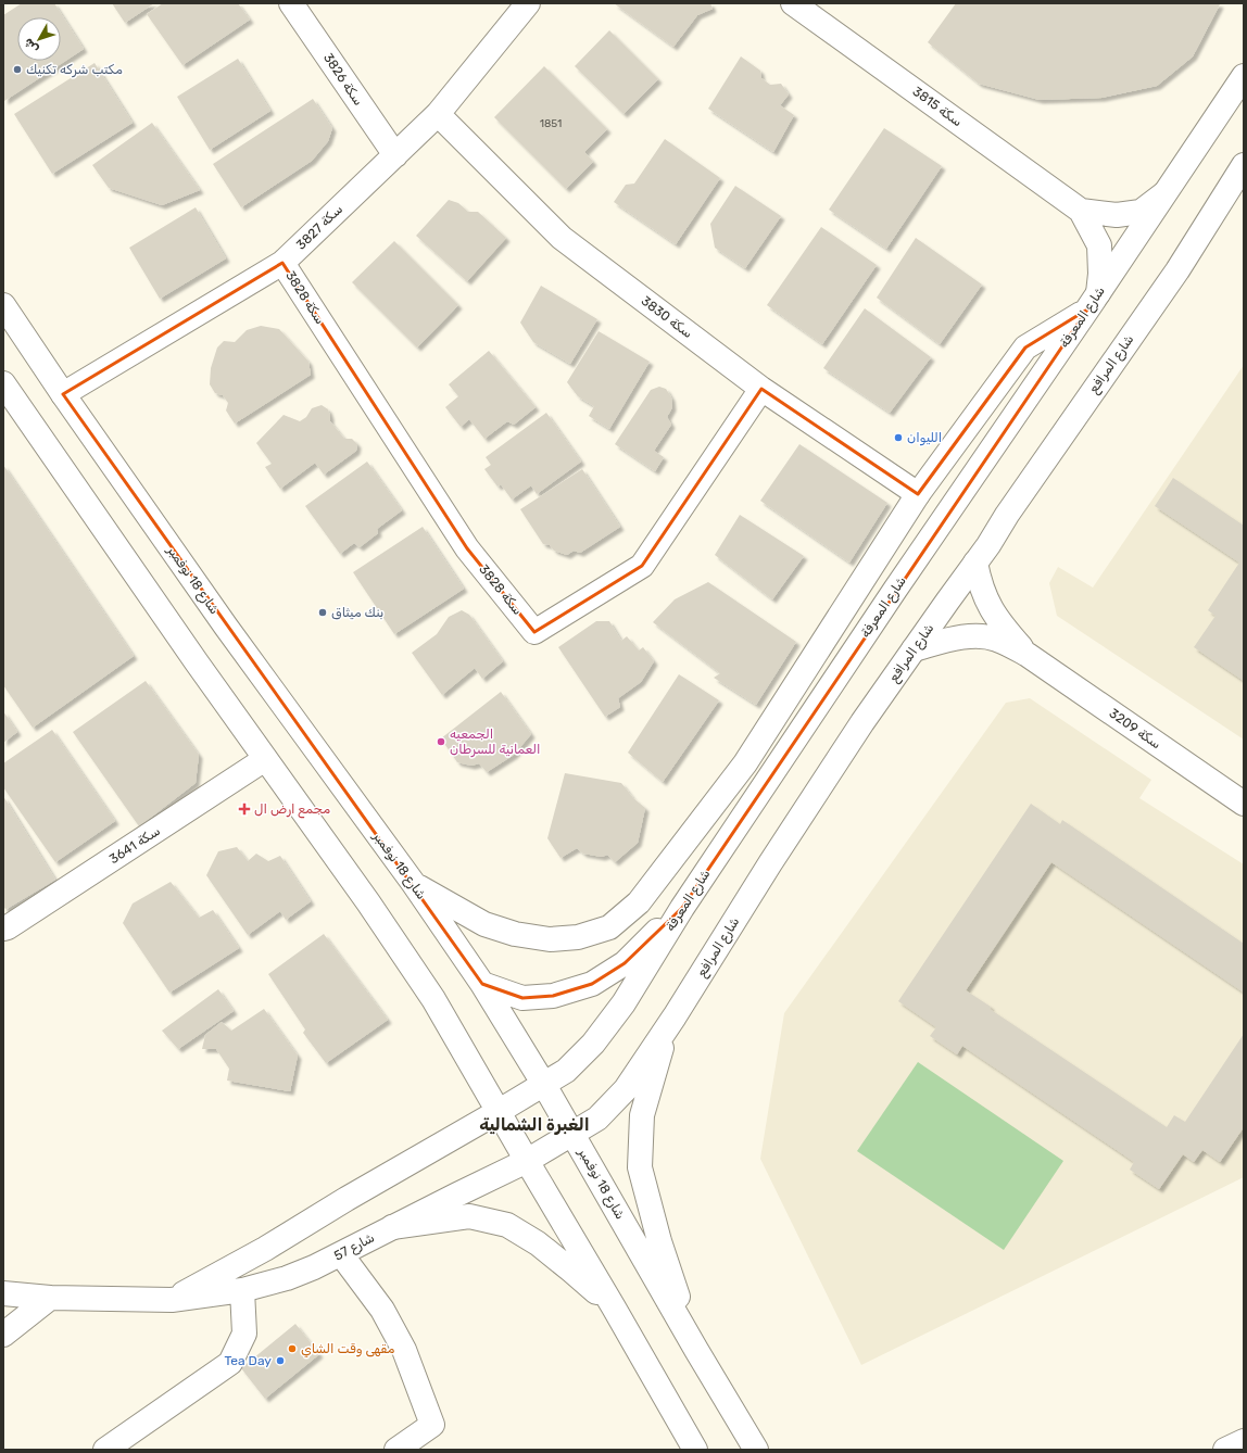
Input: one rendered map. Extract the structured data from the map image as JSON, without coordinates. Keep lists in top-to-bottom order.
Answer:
{
  "streets": {
    "main road": [
      "سكة 3826",
      "سكة 3815",
      "سكة 3827",
      "سكة 3828",
      "سكة 3830",
      "شارع المعرفة",
      "شارع المرافع",
      "شارع 18 نوفمبر",
      "سكة 3209",
      "سكة 3641",
      "شارع 57"
    ]
  },
  "crossings": [
    ["سكة 3826", "سكة 3827"],
    ["سكة 3815", "شارع المعرفة"],
    ["سكة 3827", "سكة 3828"],
    ["سكة 3827", "سكة 3830"],
    ["سكة 3827", "شارع 18 نوفمبر"],
    ["سكة 3828", "سكة 3830"],
    ["شارع المعرفة", "شارع 18 نوفمبر"],
    ["شارع المعرفة", "شارع 57"],
    ["شارع المرافع", "شارع 18 نوفمبر"],
    ["شارع المرافع", "سكة 3209"]
  ],
  "districts": ["الغبرة الشمالية"],
  "places": {
    "other": [
      "مكتب شركه تكنيك",
      "الليوان",
      "بنك ميثاق",
      "الجمعيه العمانية للسرطان",
      "مقهى وقت الشاي",
      "Tea Day"
    ],
    "health": ["مجمع ارض ال"]
  },
  "house_numbers": ["1851"],
  "north": "bottom left"
}
